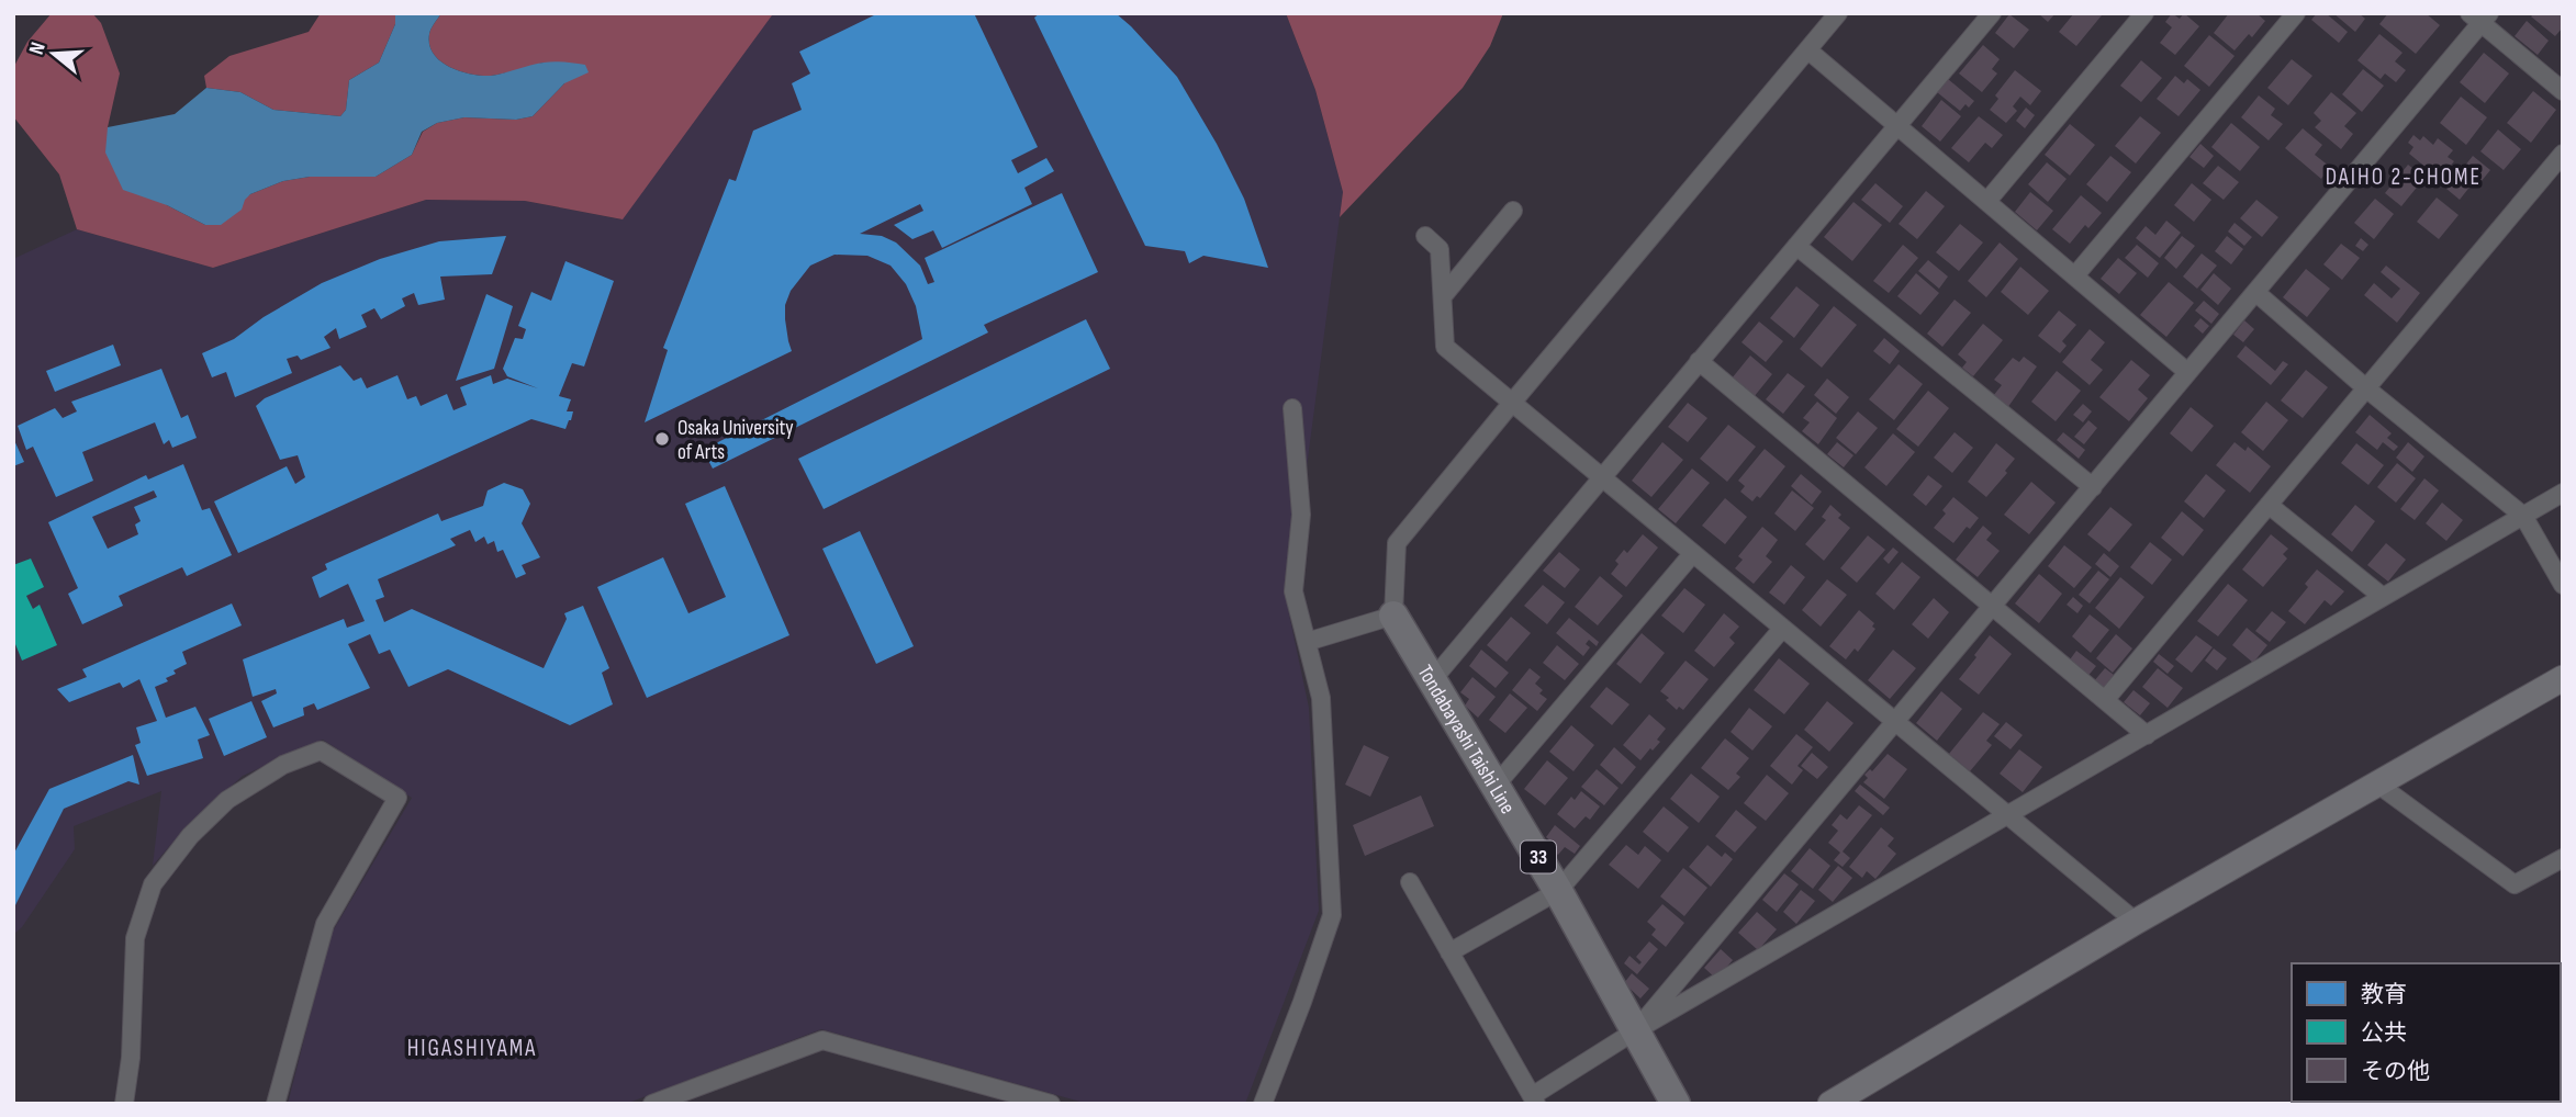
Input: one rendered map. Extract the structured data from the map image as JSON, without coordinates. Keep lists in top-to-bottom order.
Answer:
{
  "streets": {
    "main road": ["Tondabayashi Taishi Line", "33"]
  },
  "districts": ["DAIHO 2-CHOME", "HIGASHIYAMA"],
  "places": ["Osaka University of Arts"],
  "legend": ["教育", "公共", "その他"],
  "north": "left"
}
